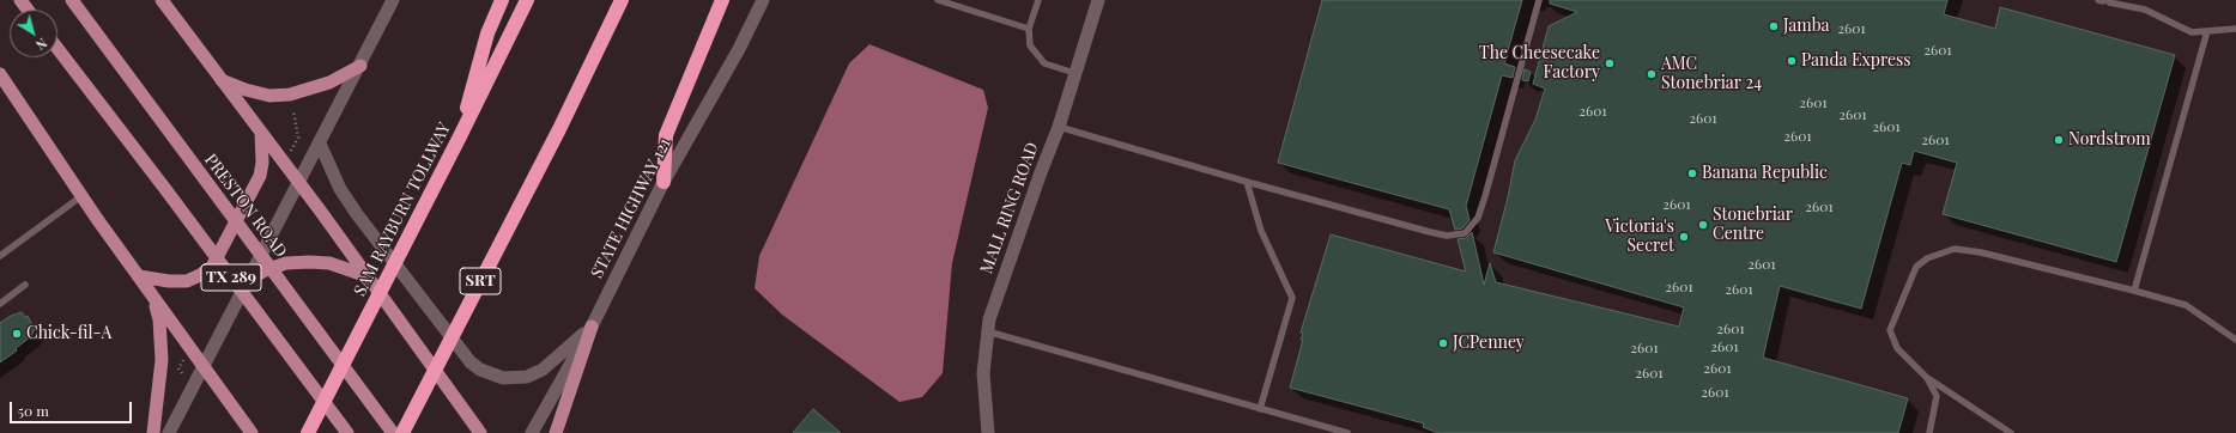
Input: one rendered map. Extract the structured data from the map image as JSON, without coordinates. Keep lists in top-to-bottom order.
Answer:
{
  "streets": {
    "highway": ["SAM RAYBURN TOLLWAY", "SRT"],
    "main road": [
      "PRESTON ROAD",
      "STATE HIGHWAY 121",
      "MALL RING ROAD",
      "TX 289"
    ]
  },
  "places": [
    "Jamba",
    "Panda Express",
    "The Cheesecake Factory",
    "AMC Stonebriar 24",
    "Nordstrom",
    "Banana Republic",
    "Stonebriar Centre",
    "Victoria's Secret",
    "Chick-fil-A",
    "JCPenney"
  ],
  "house_numbers": [
    "2601",
    "2601",
    "2601",
    "2601",
    "2601",
    "2601",
    "2601",
    "2601",
    "2601",
    "2601",
    "2601",
    "2601",
    "2601",
    "2601",
    "2601",
    "2601",
    "2601",
    "2601",
    "2601",
    "2601"
  ],
  "scale_bar": "50 m",
  "north": "bottom right"
}
